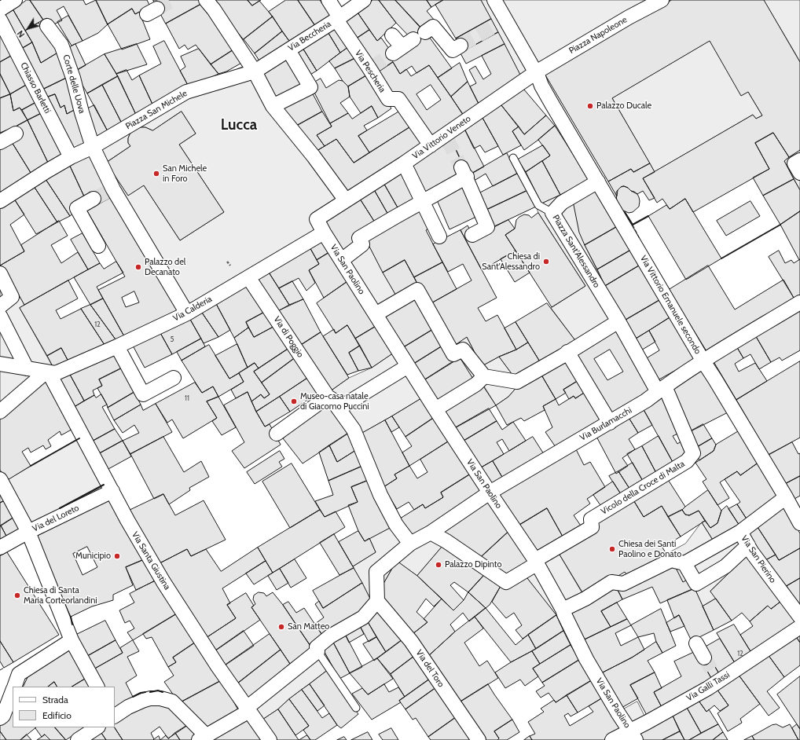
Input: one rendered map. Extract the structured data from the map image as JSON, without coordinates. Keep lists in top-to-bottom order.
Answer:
{
  "streets": {
    "street": [
      "Piazza Napoleone",
      "Via Beccheria",
      "Via Pescheria",
      "Corte delle Uova",
      "Chiasso Barletti",
      "Piazza San Michele",
      "Via Vittorio Veneto",
      "Piazza Sant'Alessandro",
      "Via San Paolino",
      "Via Vittorio Emanuele secondo",
      "Via Calderia",
      "Via di Poggio",
      "Via Burlamacchi",
      "Vicolo della Croce di Malta",
      "Via del Loreto",
      "Via San Pierino",
      "Via Santa Giustina",
      "Via del Toro",
      "Via Galli Tassi"
    ]
  },
  "crossings": [
    ["Piazza Napoleone", "Via Vittorio Veneto"],
    ["Piazza Napoleone", "Via Vittorio Emanuele secondo"],
    ["Via Beccheria", "Via Pescheria"],
    ["Via Beccheria", "Piazza San Michele"],
    ["Via Pescheria", "Via Vittorio Veneto"],
    ["Corte delle Uova", "Piazza San Michele"],
    ["Chiasso Barletti", "Piazza San Michele"],
    ["Via Vittorio Veneto", "Via San Paolino"],
    ["Via Vittorio Veneto", "Via Vittorio Emanuele secondo"],
    ["Via Vittorio Veneto", "Via Calderia"],
    ["Piazza Sant'Alessandro", "Via Vittorio Emanuele secondo"],
    ["Piazza Sant'Alessandro", "Via Burlamacchi"],
    ["Piazza Sant'Alessandro", "Vicolo della Croce di Malta"],
    ["Via San Paolino", "Via Calderia"],
    ["Via San Paolino", "Via Burlamacchi"],
    ["Via San Paolino", "Vicolo della Croce di Malta"],
    ["Via San Paolino", "Via Galli Tassi"],
    ["Via Vittorio Emanuele secondo", "Via Burlamacchi"],
    ["Via Vittorio Emanuele secondo", "Via San Pierino"],
    ["Via Calderia", "Via di Poggio"],
    ["Via Calderia", "Via Santa Giustina"],
    ["Via di Poggio", "Via Burlamacchi"],
    ["Via Burlamacchi", "Vicolo della Croce di Malta"],
    ["Via Burlamacchi", "Via del Toro"],
    ["Via del Loreto", "Via Santa Giustina"]
  ],
  "districts": ["Lucca"],
  "places": [
    "Palazzo Ducale",
    "San Michele in Foro",
    "Chiesa di Sant'Alessandro",
    "Palazzo del Decanato",
    "Museo-casa natale di Giacomo Puccini",
    "Chiesa dei Santi Paolino e Donato",
    "Municipio",
    "Palazzo Dipinto",
    "Chiesa di Santa Maria Corteorlandini",
    "San Matteo"
  ],
  "house_numbers": [
    "12",
    "5",
    "11",
    "12"
  ],
  "legend": ["Strada", "Edificio"],
  "north": "bottom left"
}
